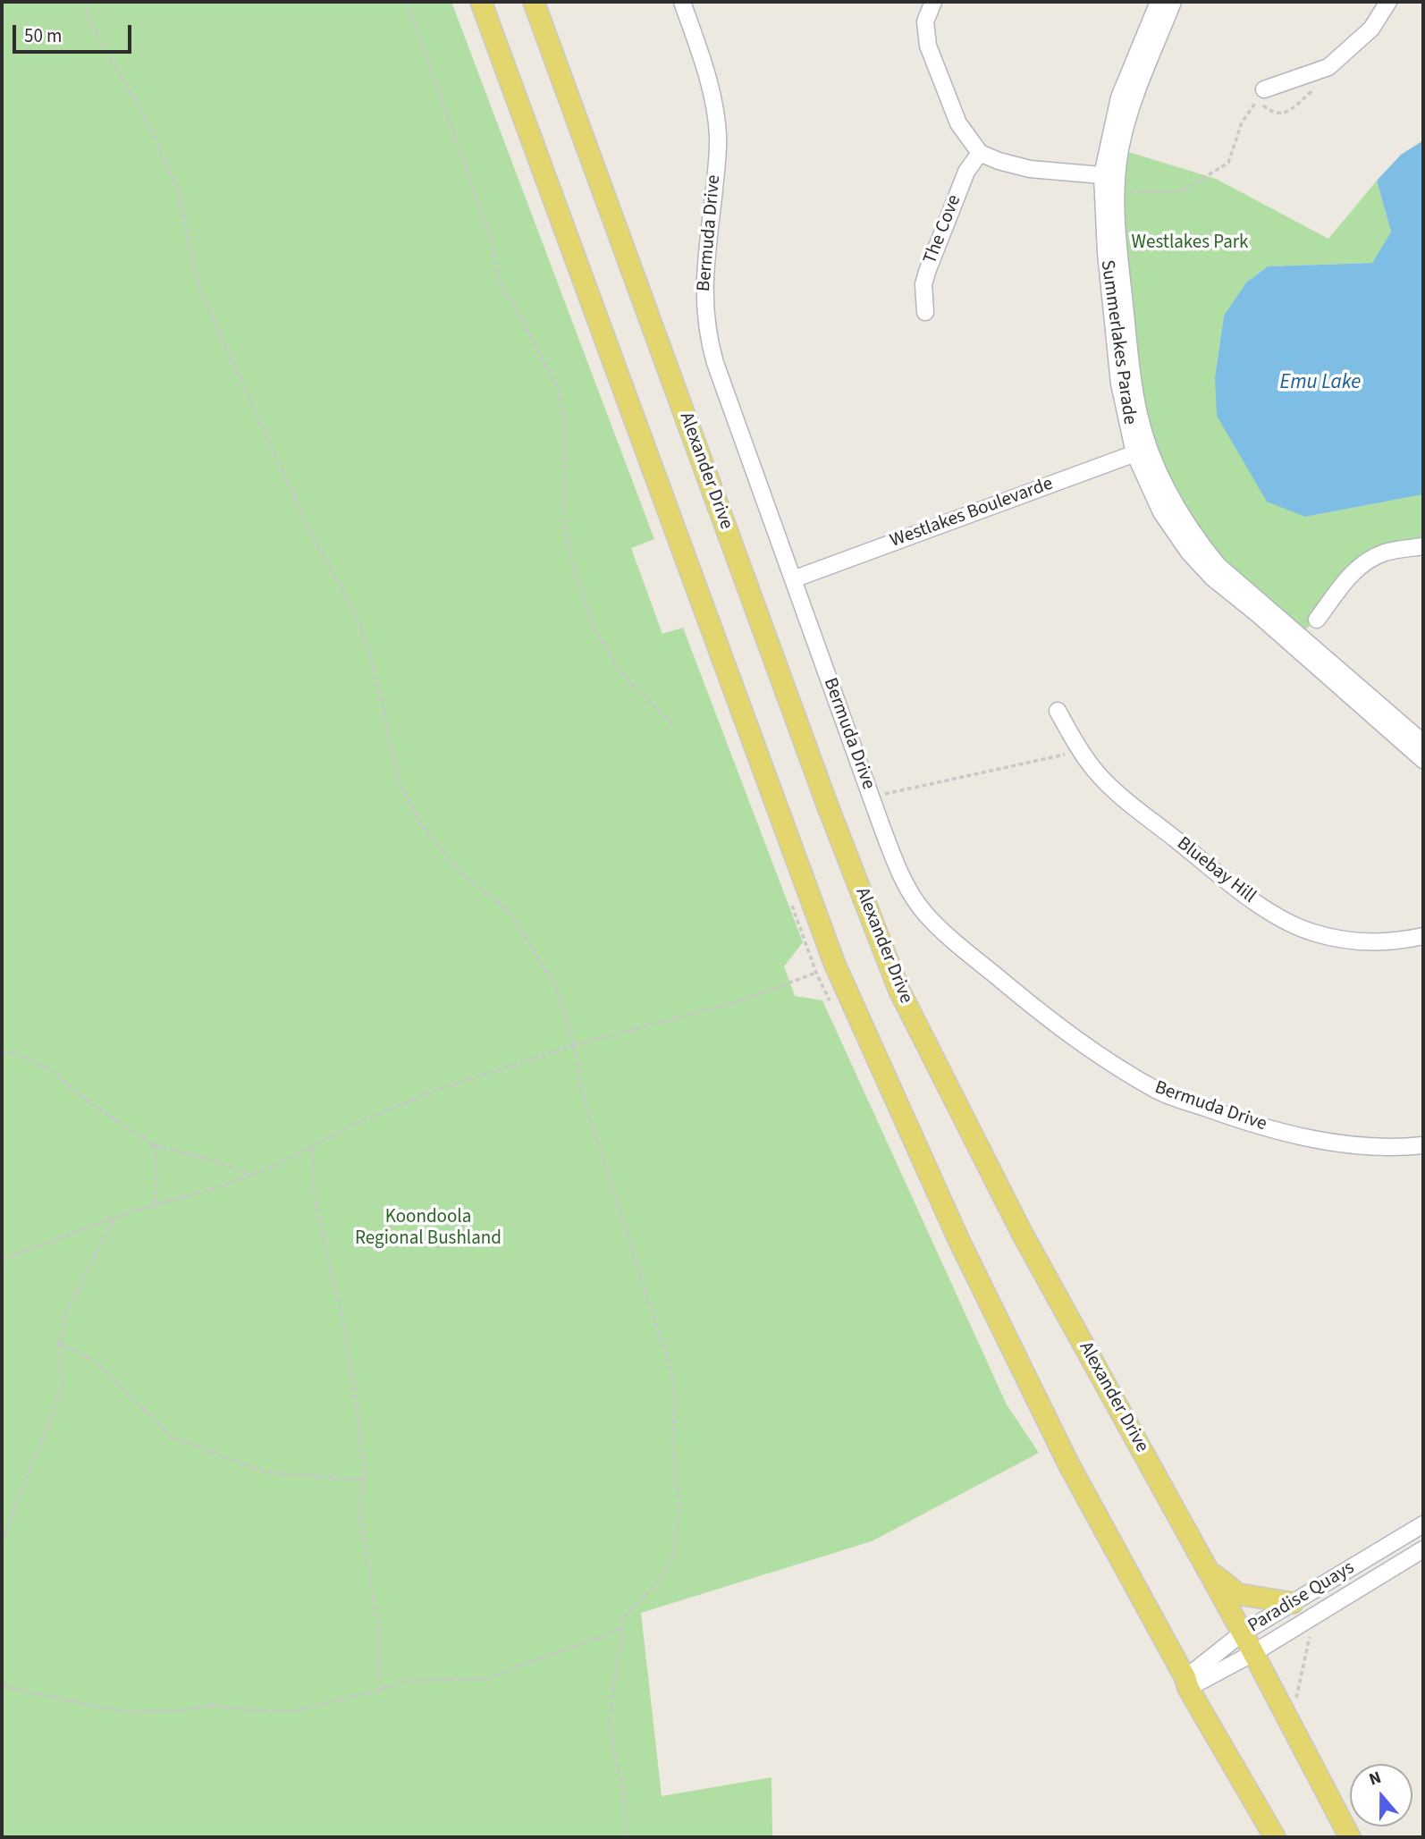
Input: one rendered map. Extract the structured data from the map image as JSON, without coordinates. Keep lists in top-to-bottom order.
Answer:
{
  "streets": {
    "main road": ["Alexander Drive"],
    "street": [
      "The Cove",
      "Bermuda Drive",
      "Summerlakes Parade",
      "Westlakes Boulevarde",
      "Bluebay Hill",
      "Paradise Quays"
    ]
  },
  "crossings": [
    ["Bermuda Drive", "Westlakes Boulevarde"],
    ["Summerlakes Parade", "Westlakes Boulevarde"],
    ["Alexander Drive", "Paradise Quays"]
  ],
  "water": ["Emu Lake"],
  "parks": ["Westlakes Park", "Koondoola Regional Bushland"],
  "scale_bar": "50 m",
  "north": "top"
}
